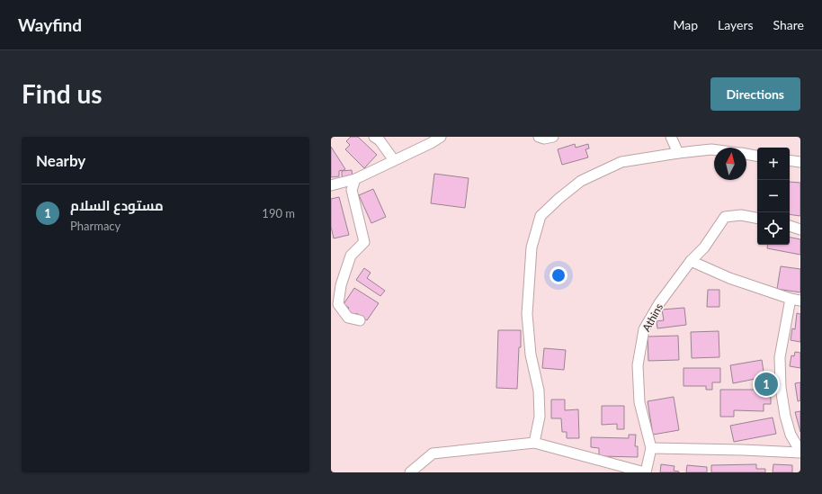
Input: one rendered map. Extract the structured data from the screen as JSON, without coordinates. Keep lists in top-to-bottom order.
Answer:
{
  "streets": {
    "street": ["Athins"]
  },
  "north": "top",
  "page": {
    "header": "Wayfind",
    "nav": ["Map", "Layers", "Share"],
    "buttons": "Directions",
    "title": "Find us",
    "heading": "Nearby",
    "map_buttons": ["+", "−"],
    "list": [
      {
        "mark": "1",
        "name": "مستودع السلام",
        "note": "Pharmacy",
        "value": "190 m"
      }
    ],
    "pins": "1"
  }
}
